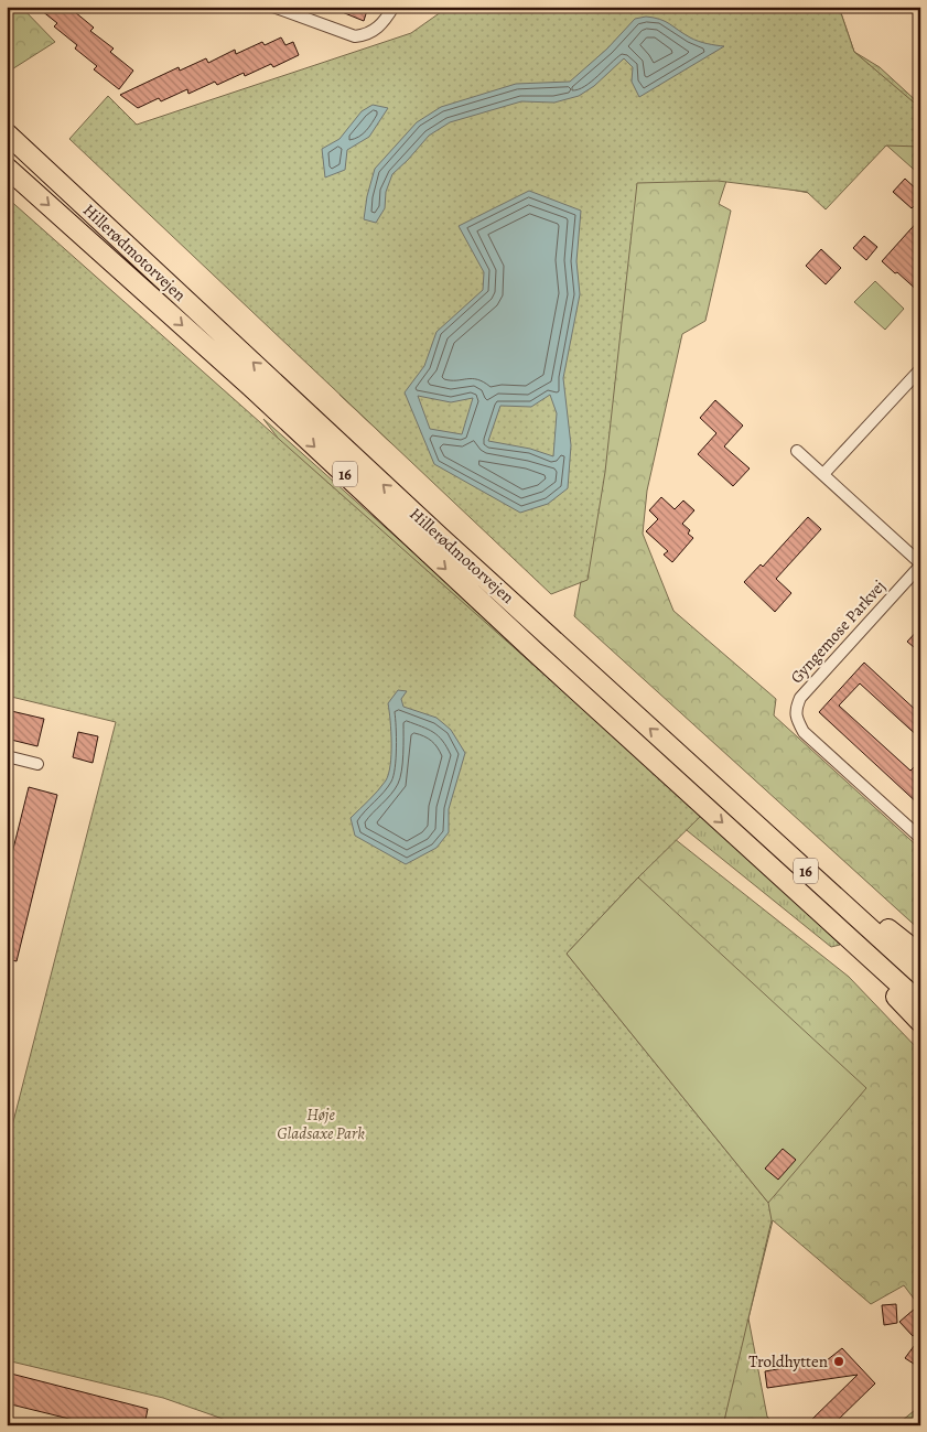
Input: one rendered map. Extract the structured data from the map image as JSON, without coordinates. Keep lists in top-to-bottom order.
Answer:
{
  "streets": {
    "highway": ["Hillerødmotorvejen", "16"],
    "street": ["Gyngemose Parkvej"]
  },
  "parks": ["Høje Gladsaxe Park"],
  "places": ["Troldhytten"]
}
